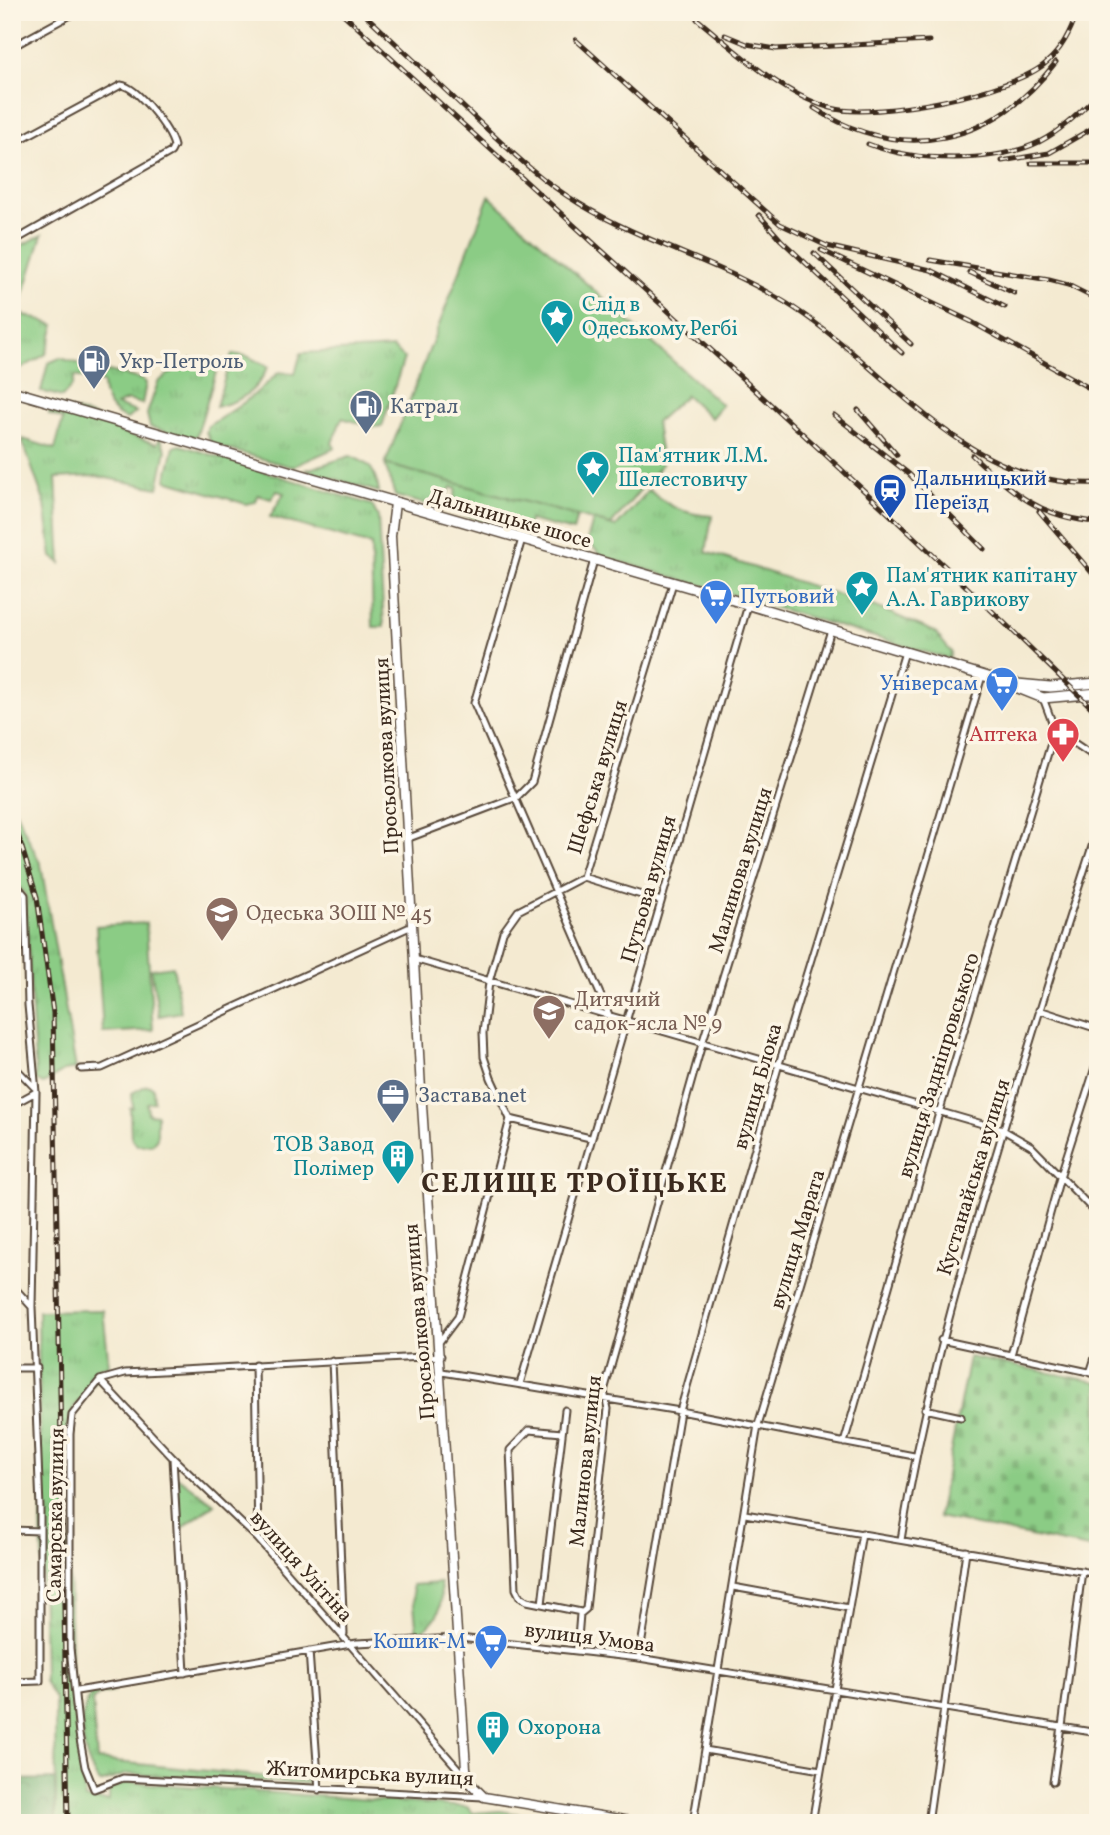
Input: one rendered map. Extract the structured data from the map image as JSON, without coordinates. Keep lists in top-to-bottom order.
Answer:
{
  "streets": {
    "main road": ["Дальницьке шосе"],
    "street": [
      "Просьолкова вулиця",
      "Шефська вулиця",
      "Малинова вулиця",
      "Путьова вулиця",
      "вулиця Задніпровського",
      "вулиця Блока",
      "Кустанайська вулиця",
      "вулиця Марата",
      "Самарська вулиця",
      "вулиця Улітіна",
      "вулиця Умова",
      "Житомирська вулиця"
    ]
  },
  "crossings": [
    ["Дальницьке шосе", "Просьолкова вулиця"],
    ["Дальницьке шосе", "Шефська вулиця"],
    ["Дальницьке шосе", "Малинова вулиця"],
    ["Дальницьке шосе", "Путьова вулиця"],
    ["Дальницьке шосе", "вулиця Блока"],
    ["Дальницьке шосе", "вулиця Марата"],
    ["Просьолкова вулиця", "вулиця Улітіна"],
    ["Просьолкова вулиця", "вулиця Умова"],
    ["Малинова вулиця", "вулиця Умова"],
    ["вулиця Блока", "вулиця Умова"],
    ["вулиця Марата", "вулиця Умова"],
    ["Самарська вулиця", "вулиця Улітіна"],
    ["Самарська вулиця", "вулиця Умова"],
    ["Самарська вулиця", "Житомирська вулиця"],
    ["вулиця Улітіна", "вулиця Умова"]
  ],
  "districts": ["СЕЛИЩЕ ТРОЇЦЬКЕ"],
  "places": {
    "place": ["Слід в Одеському Регбі", "Пам'ятник Л.М. Шелестовичу", "Пам'ятник капітану А.А. Гаврикову"],
    "fuel station": ["Укр-Петроль", "Катрал"],
    "station": ["Дальницький Переїзд"],
    "supermarket": ["Путьовий", "Універсам", "Кошик-М"],
    "pharmacy": ["Аптека"],
    "school or university": ["Одеська ЗОШ № 45", "Дитячий садок-ясла № 9"],
    "office": ["Застава.net"],
    "building": ["ТОВ Завод Полімер", "Охорона"]
  }
}
